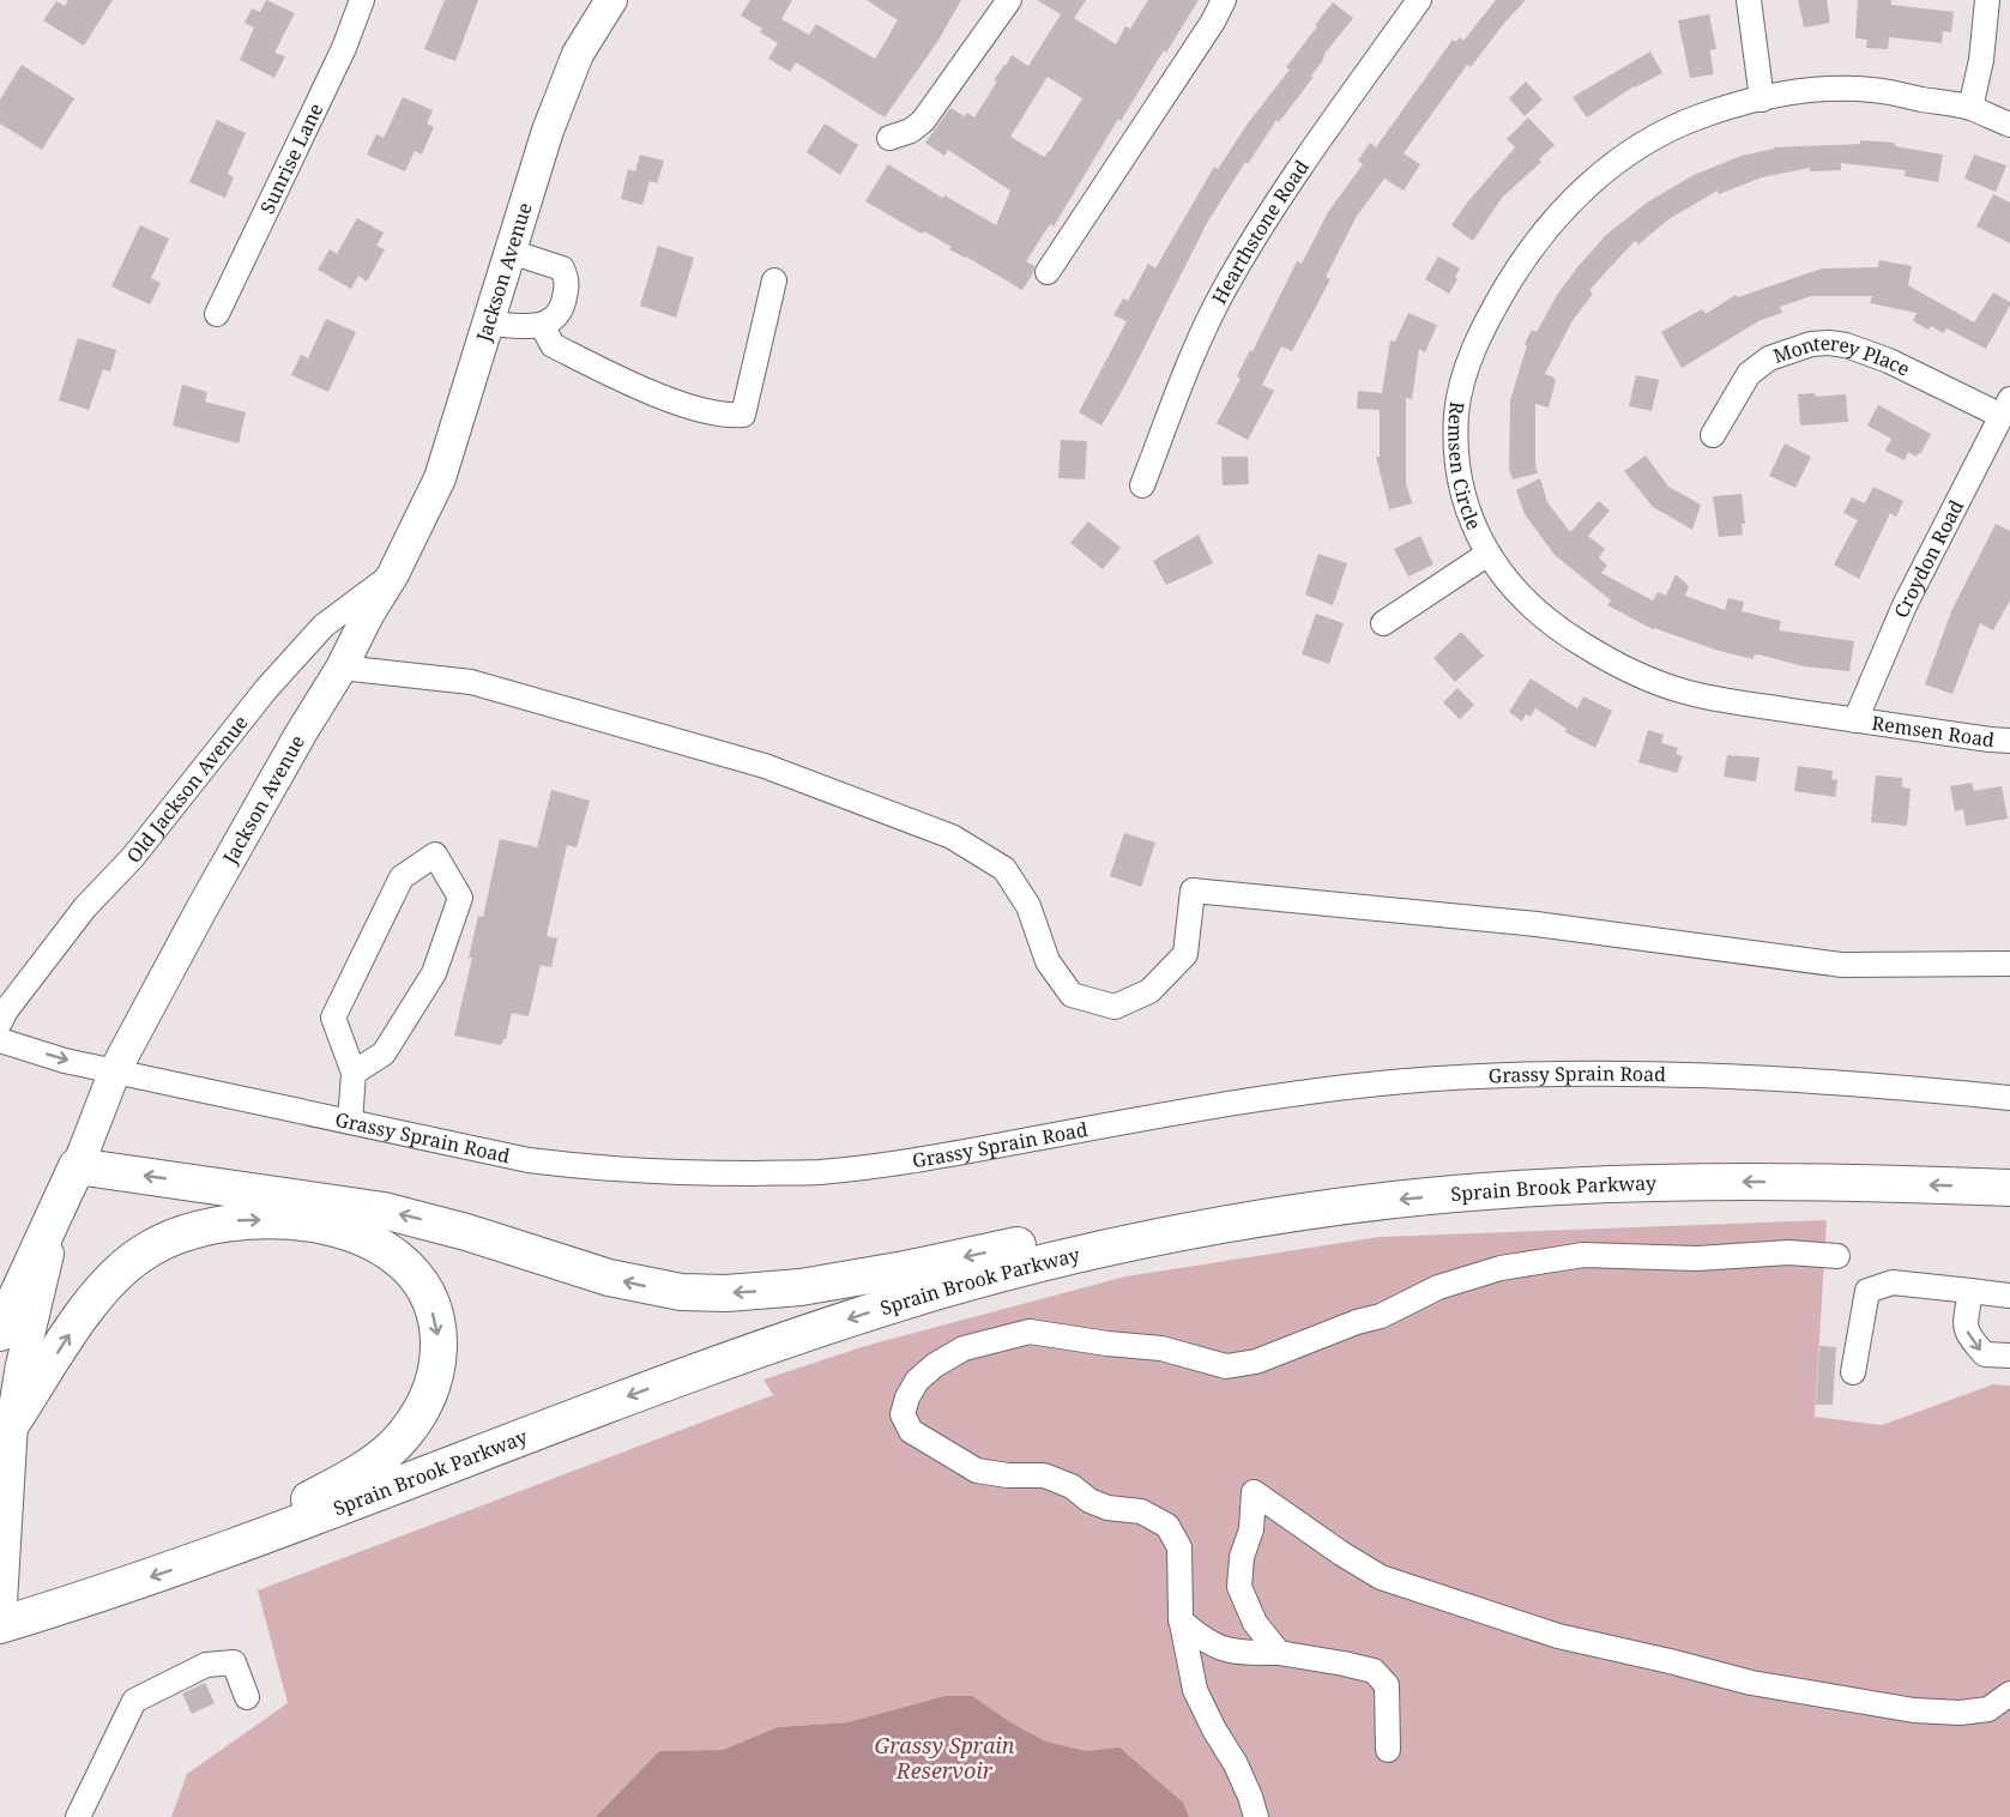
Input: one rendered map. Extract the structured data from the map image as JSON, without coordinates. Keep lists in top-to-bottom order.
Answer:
{
  "streets": {
    "highway": ["Sprain Brook Parkway"],
    "main road": ["Jackson Avenue"],
    "street": [
      "Sunrise Lane",
      "Hearthstone Road",
      "Monterey Place",
      "Remsen Circle",
      "Croydon Road",
      "Remsen Road",
      "Old Jackson Avenue",
      "Grassy Sprain Road"
    ]
  },
  "crossings": [
    ["Jackson Avenue", "Old Jackson Avenue"],
    ["Jackson Avenue", "Grassy Sprain Road"],
    ["Jackson Avenue", "Sprain Brook Parkway"],
    ["Monterey Place", "Croydon Road"],
    ["Remsen Circle", "Croydon Road"],
    ["Remsen Circle", "Remsen Road"],
    ["Croydon Road", "Remsen Road"]
  ],
  "water": ["Grassy Sprain Reservoir"]
}
